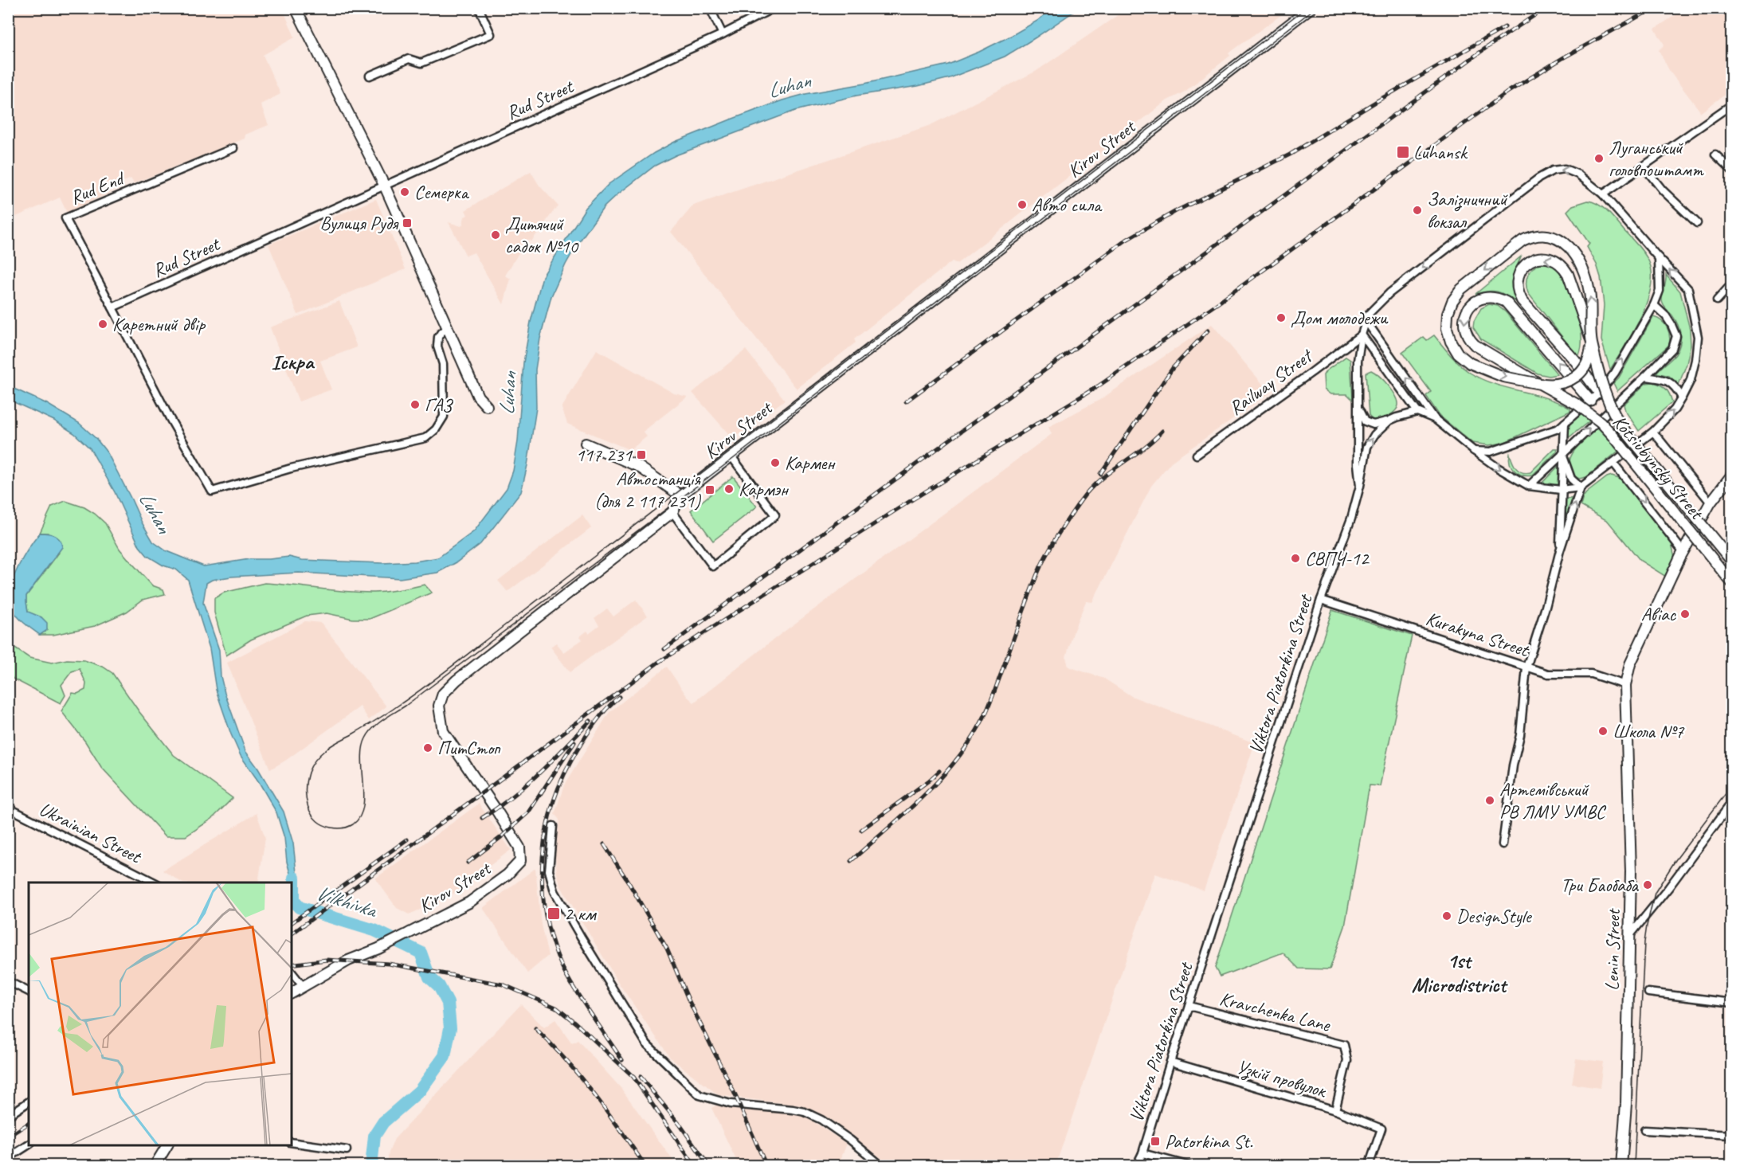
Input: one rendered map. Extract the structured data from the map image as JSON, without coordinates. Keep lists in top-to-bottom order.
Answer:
{
  "streets": {
    "street": [
      "Rud Street",
      "Kirov Street",
      "Rud End",
      "Railway Street",
      "Kotsiubynsky Street",
      "Kurakyna Street",
      "Viktora Piatorkina Street",
      "Ukrainian Street",
      "Lenin Street",
      "Kravchenka Lane",
      "Узкій провулок"
    ]
  },
  "crossings": [
    ["Rud Street", "Rud End"],
    ["Railway Street", "Viktora Piatorkina Street"],
    ["Kurakyna Street", "Viktora Piatorkina Street"],
    ["Kurakyna Street", "Lenin Street"],
    ["Viktora Piatorkina Street", "Kravchenka Lane"],
    ["Viktora Piatorkina Street", "Узкій провулок"],
    ["Kravchenka Lane", "Узкій провулок"]
  ],
  "districts": ["Іскра", "1st Microdistrict"],
  "water": ["Luhan", "Vilkhivka"],
  "places": {
    "transit": [
      "Luhansk",
      "Вулиця Рудя",
      "117 231",
      "Автостанція (для 2 117 231)",
      "2 км",
      "Patorkina St."
    ],
    "other": [
      "Луганський головпоштамт",
      "Семерка",
      "Авто сила",
      "Залізничний вокзал",
      "Дитячий садок №10",
      "Дом молодежи",
      "Каретний двір",
      "ГАЗ",
      "Кармен",
      "Кармэн",
      "СВПЧ-12",
      "Авіас",
      "Школа №7",
      "ПитСтоп",
      "Артемівський РВ ЛМУ УМВС",
      "Три Баобаба",
      "DesignStyle"
    ]
  }
}
